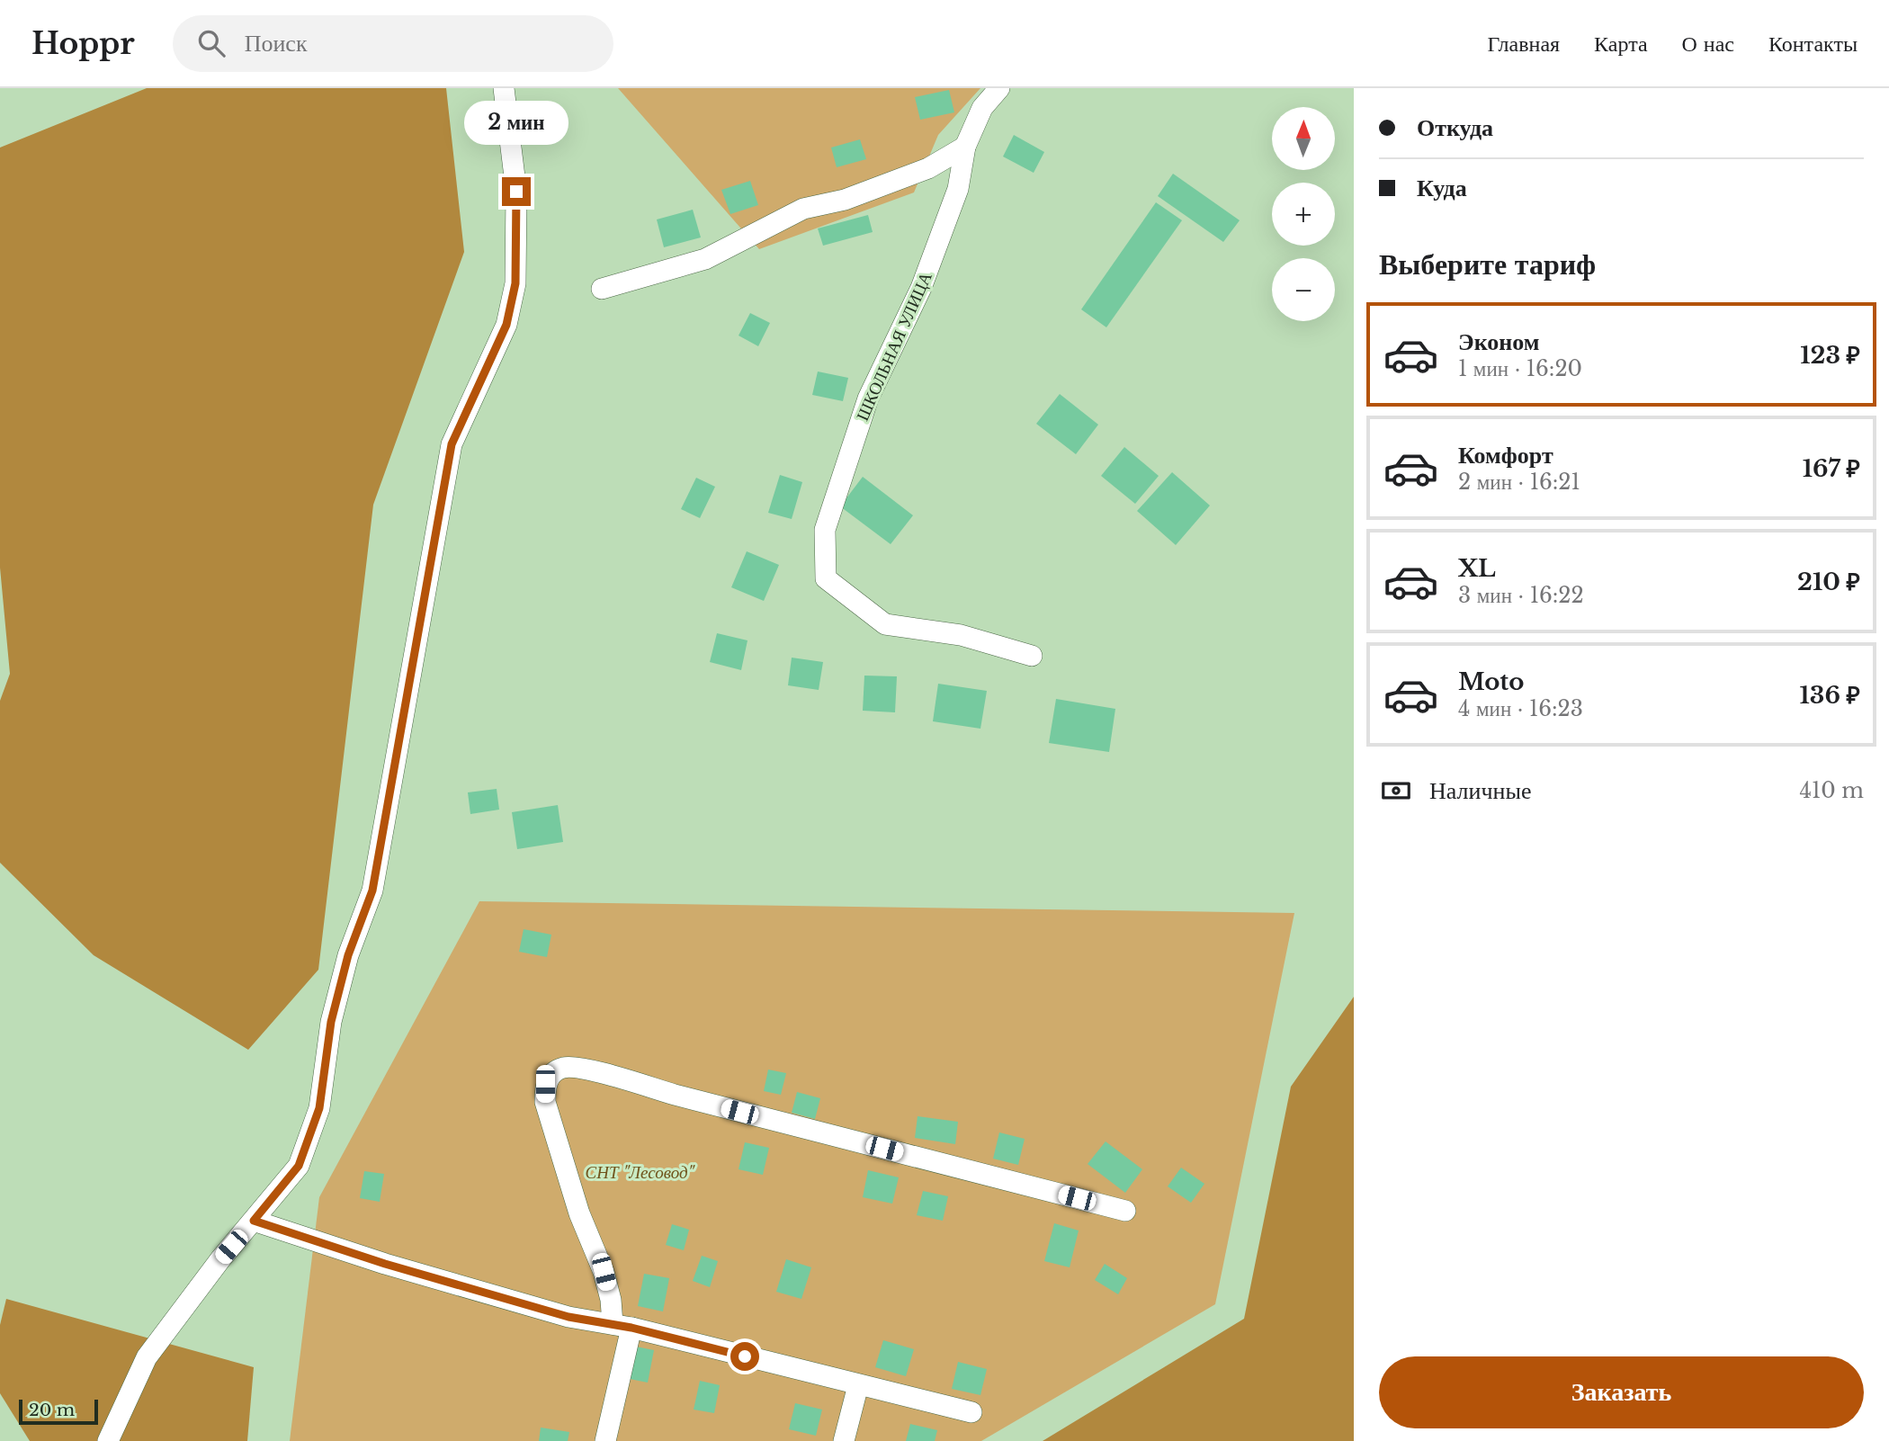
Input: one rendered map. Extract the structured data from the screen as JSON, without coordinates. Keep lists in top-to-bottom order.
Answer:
{
  "streets": {
    "street": ["ШКОЛЬНАЯ УЛИЦА"]
  },
  "parks": ["СНТ \"Лесовод\""],
  "scale_bar": "20 m",
  "north": "top",
  "page": {
    "header": "Hoppr",
    "search": "Поиск",
    "nav": [
      "Главная",
      "Карта",
      "О нас",
      "Контакты"
    ],
    "banner": ["Откуда", "Куда"],
    "bubble": "2 мин",
    "map_buttons": ["+", "−"],
    "heading": "Выберите тариф",
    "list": [
      {
        "name": "Эконом",
        "note": "1 мин · 16:20",
        "value": "123 ₽"
      },
      {
        "name": "Комфорт",
        "note": "2 мин · 16:21",
        "value": "167 ₽"
      },
      {
        "name": "XL",
        "note": "3 мин · 16:22",
        "value": "210 ₽"
      },
      {
        "name": "Moto",
        "note": "4 мин · 16:23",
        "value": "136 ₽"
      }
    ],
    "pay": ["Наличные", "410 m"],
    "buttons": "Заказать",
    "scale": "20 m"
  }
}
